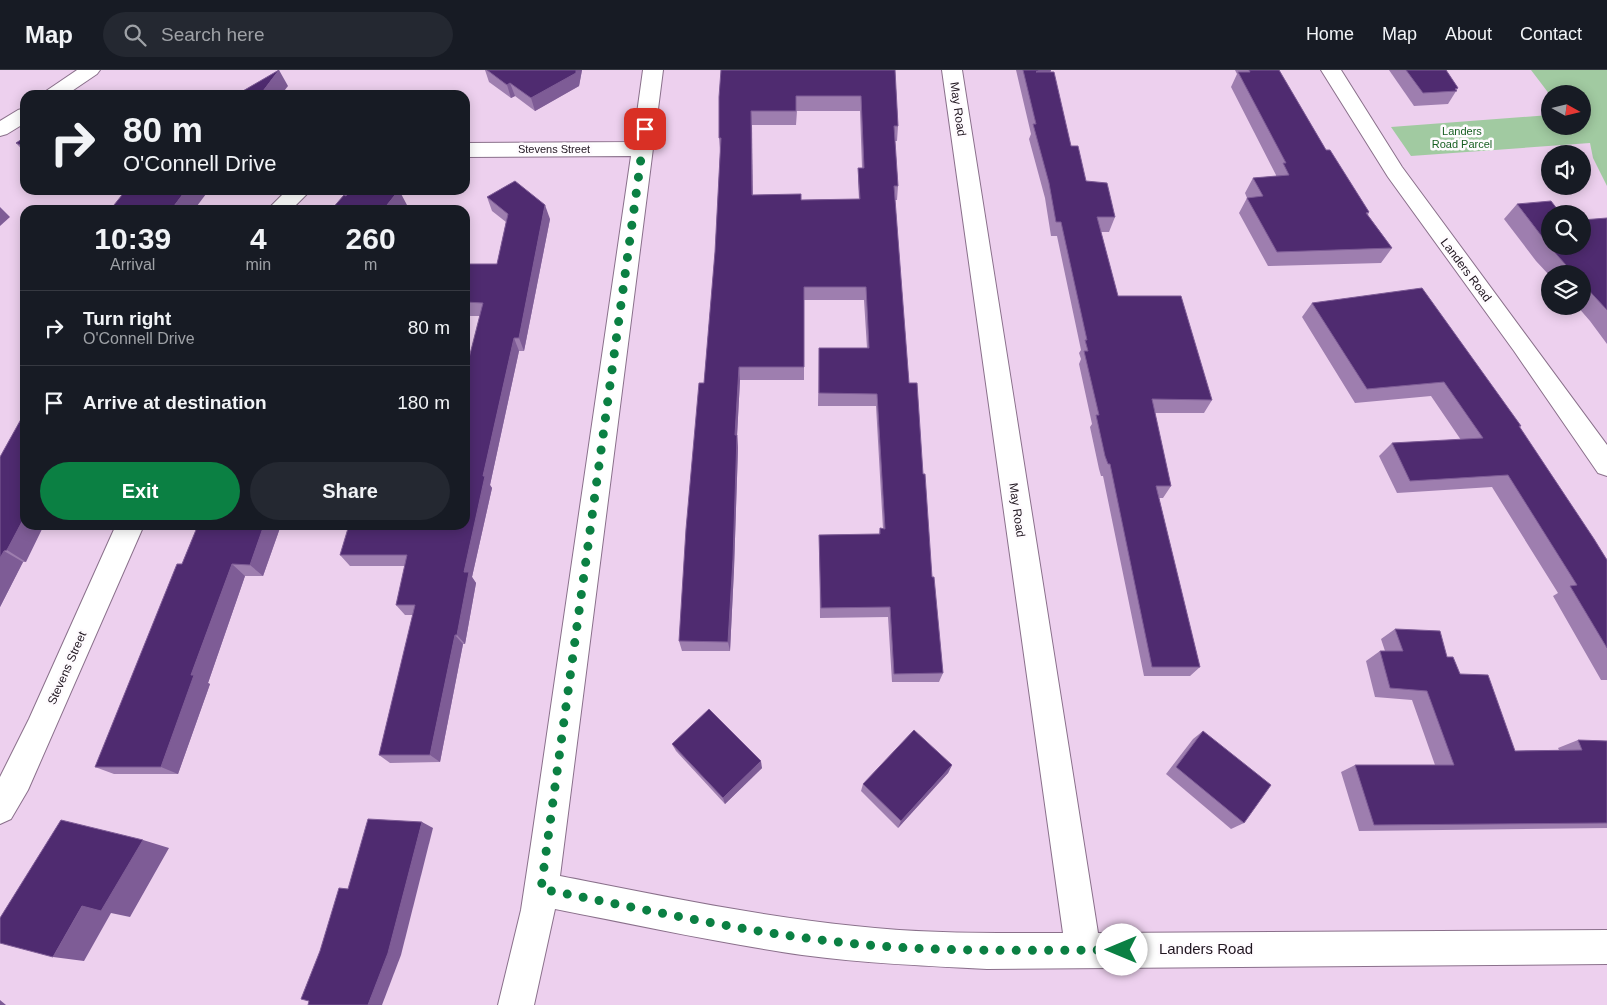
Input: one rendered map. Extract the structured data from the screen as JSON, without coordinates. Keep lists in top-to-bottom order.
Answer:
{
  "streets": {
    "street": ["May Road", "Stevens Street", "Landers Road"]
  },
  "crossings": [
    ["May Road", "Landers Road"]
  ],
  "parks": ["Landers Road Parcel"],
  "north": "right",
  "page": {
    "header": "Map",
    "search": "Search here",
    "nav": [
      "Home",
      "Map",
      "About",
      "Contact"
    ],
    "turn": ["80 m", "O'Connell Drive"],
    "eta": [
      "10:39",
      "Arrival",
      "4",
      "min",
      "260",
      "m"
    ],
    "list": [
      {
        "name": "Turn right",
        "note": "O'Connell Drive",
        "value": "80 m"
      },
      {
        "name": "Arrive at destination",
        "value": "180 m"
      }
    ],
    "buttons": ["Exit", "Share"]
  }
}
